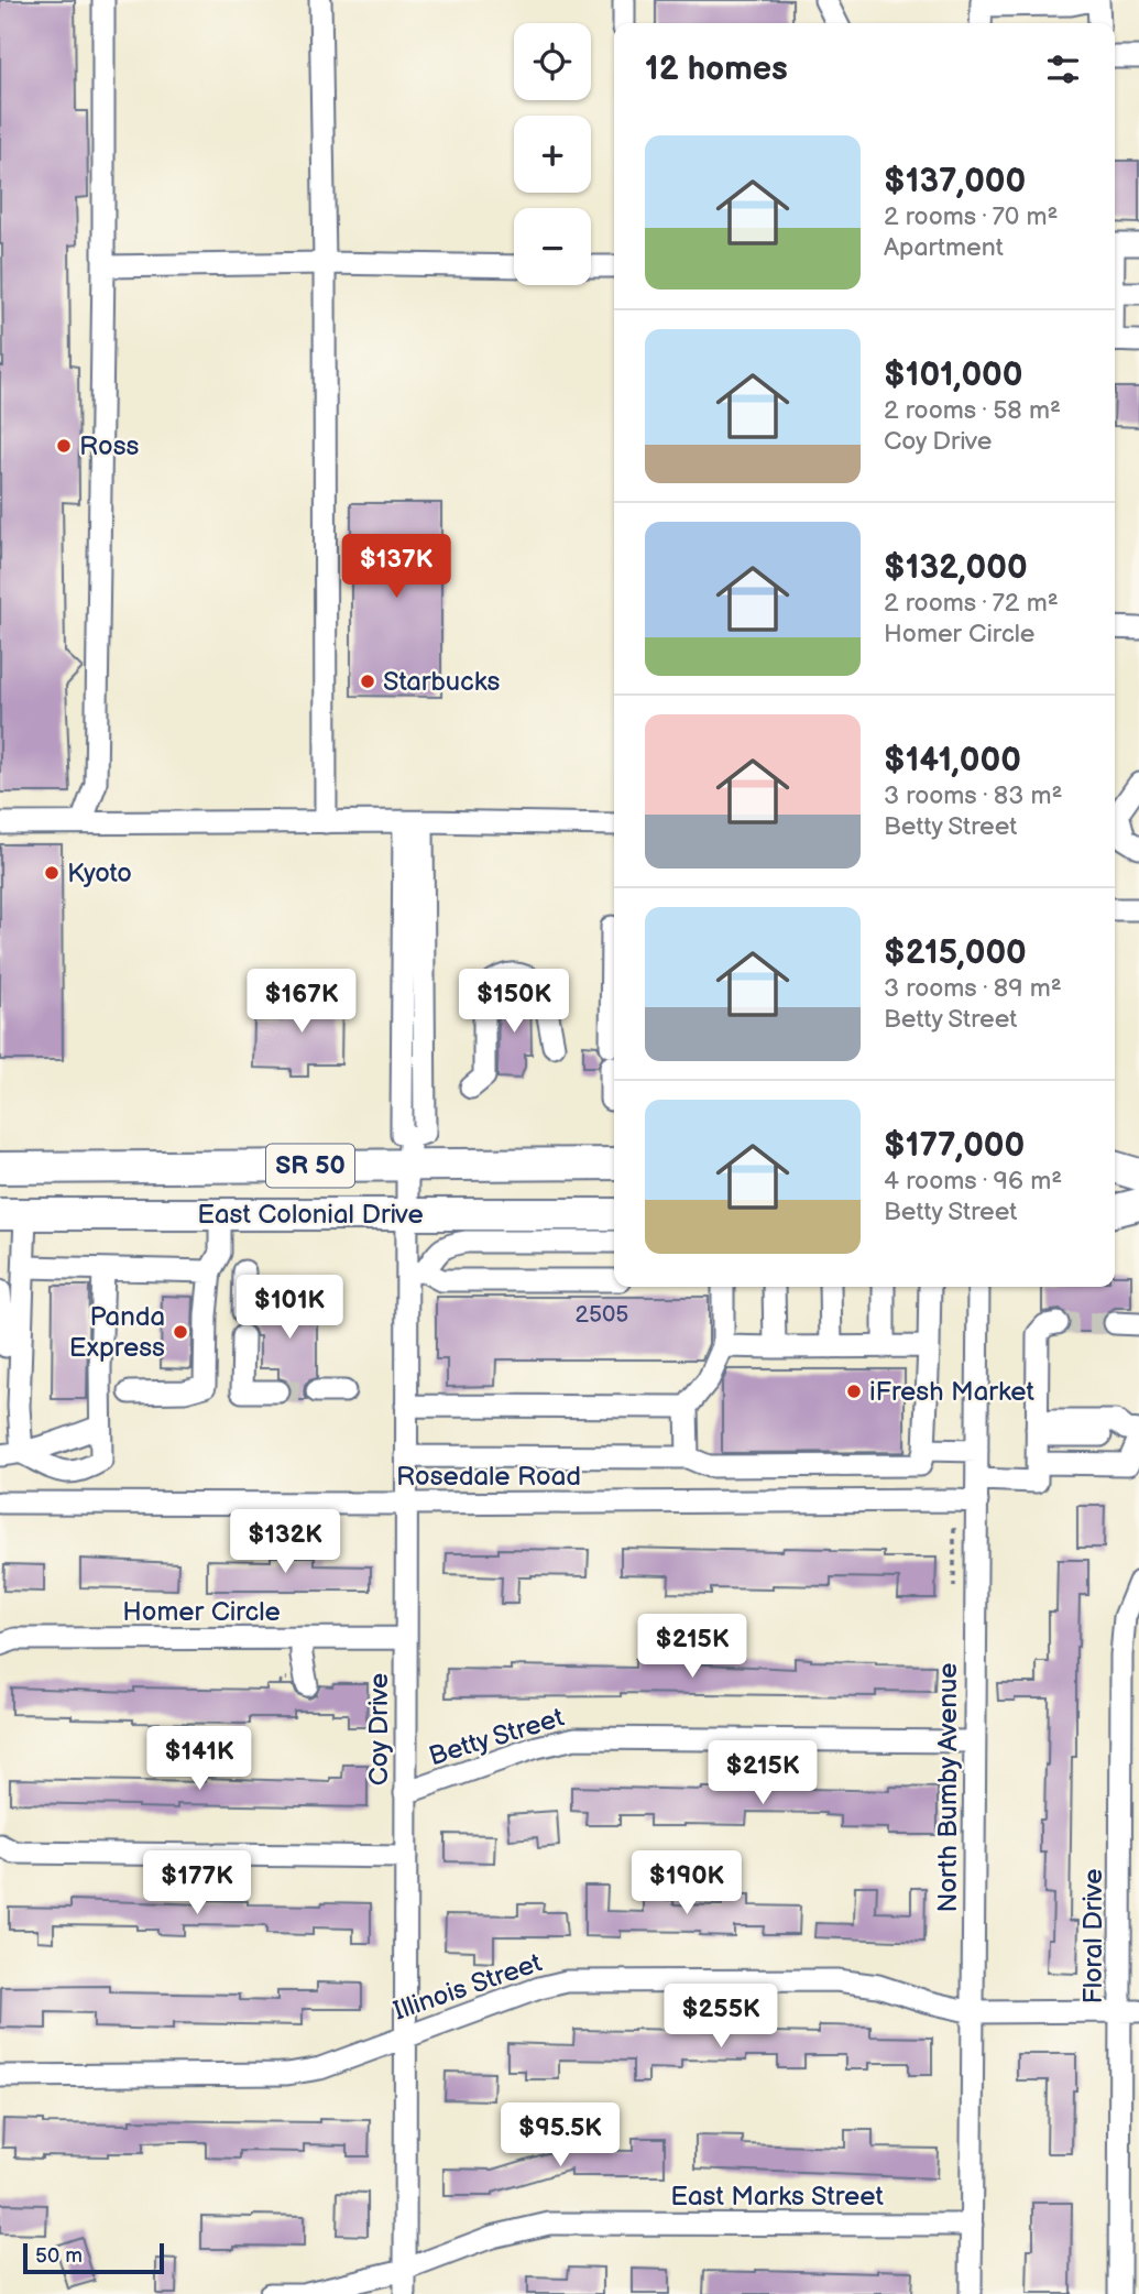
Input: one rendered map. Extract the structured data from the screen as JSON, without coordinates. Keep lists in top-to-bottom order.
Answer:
{
  "streets": {
    "highway": ["SR 50", "East Colonial Drive"],
    "street": [
      "Rosedale Road",
      "Homer Circle",
      "Coy Drive",
      "Betty Street",
      "North Bumby Avenue",
      "Floral Drive",
      "Illinois Street",
      "East Marks Street"
    ]
  },
  "crossings": [
    ["East Colonial Drive", "Coy Drive"],
    ["Rosedale Road", "Coy Drive"],
    ["Rosedale Road", "North Bumby Avenue"],
    ["Homer Circle", "Coy Drive"],
    ["Coy Drive", "Betty Street"],
    ["Coy Drive", "Illinois Street"],
    ["Coy Drive", "East Marks Street"],
    ["Betty Street", "North Bumby Avenue"],
    ["North Bumby Avenue", "Illinois Street"],
    ["North Bumby Avenue", "East Marks Street"],
    ["Floral Drive", "Illinois Street"]
  ],
  "places": [
    "Ross",
    "Starbucks",
    "Kyoto",
    "Panda Express",
    "iFresh Market"
  ],
  "house_numbers": ["2505"],
  "scale_bar": "50 m",
  "page": {
    "map_buttons": ["+", "−"],
    "heading": "12 homes",
    "list": [
      {
        "name": "$137,000",
        "note": "2 rooms · 70 m² · Apartment"
      },
      {
        "name": "$101,000",
        "note": "2 rooms · 58 m² · Coy Drive"
      },
      {
        "name": "$132,000",
        "note": "2 rooms · 72 m² · Homer Circle"
      },
      {
        "name": "$141,000",
        "note": "3 rooms · 83 m² · Betty Street"
      },
      {
        "name": "$215,000",
        "note": "3 rooms · 89 m² · Betty Street"
      },
      {
        "name": "$177,000",
        "note": "4 rooms · 96 m² · Betty Street"
      }
    ],
    "price": [
      "$137K",
      "$167K",
      "$150K",
      "$101K",
      "$132K",
      "$215K",
      "$141K",
      "$215K",
      "$177K",
      "$190K",
      "$255K",
      "$95.5K"
    ],
    "scale": "50 m"
  }
}
